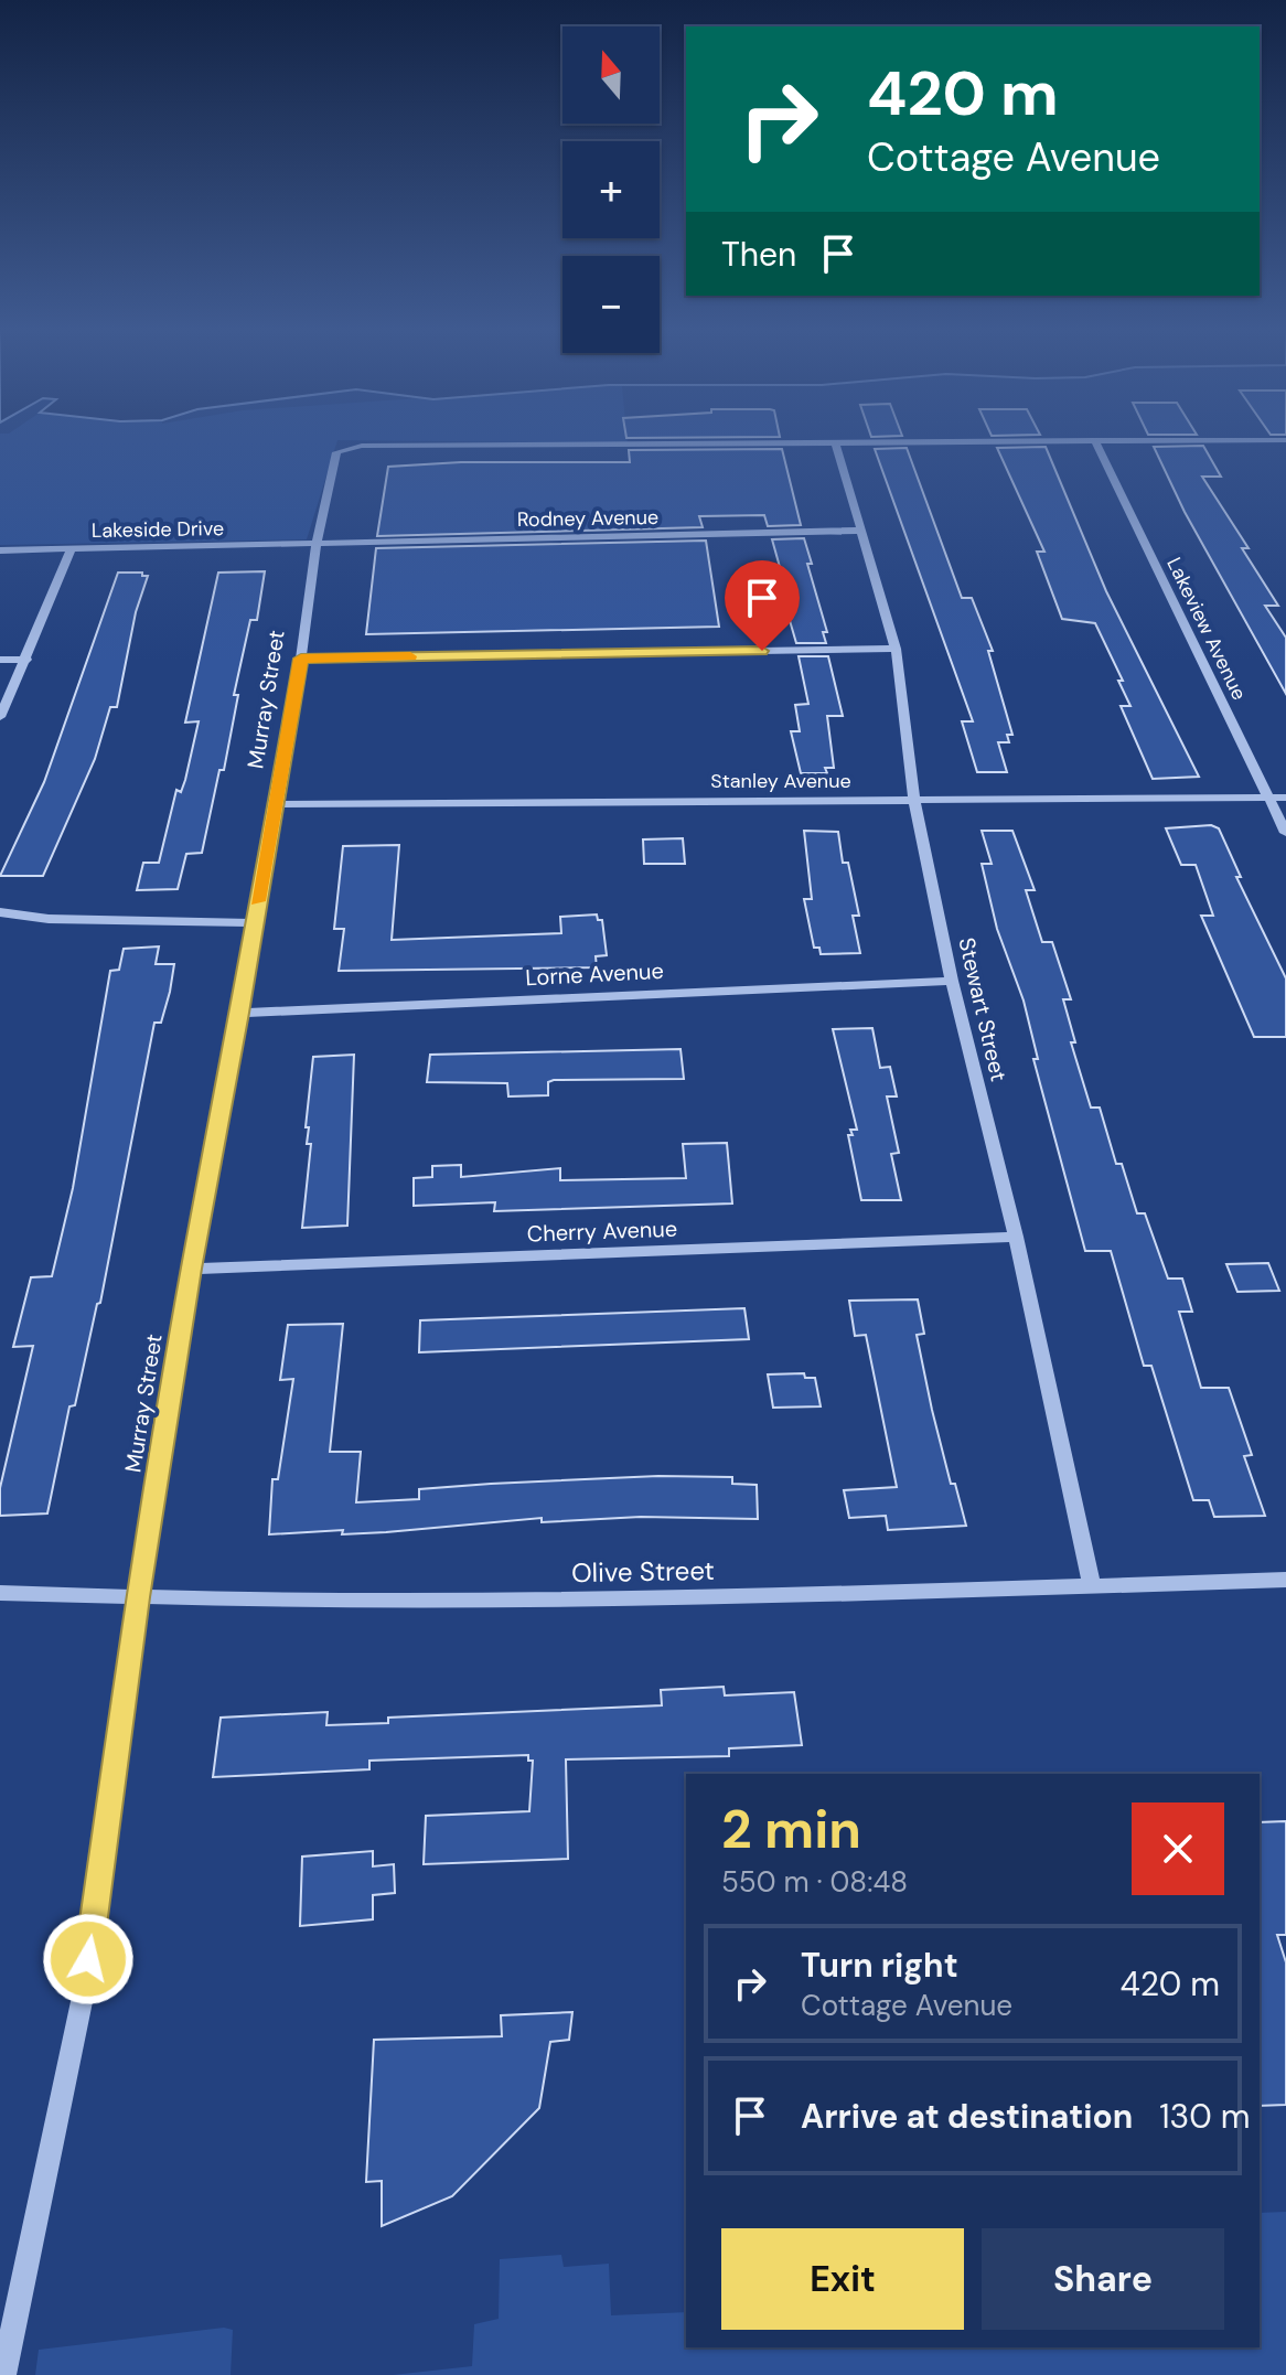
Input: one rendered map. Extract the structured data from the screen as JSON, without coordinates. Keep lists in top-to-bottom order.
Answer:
{
  "streets": {
    "street": [
      "Rodney Avenue",
      "Lakeside Drive",
      "Lakeview Avenue",
      "Murray Street",
      "Stanley Avenue",
      "Lorne Avenue",
      "Stewart Street",
      "Cherry Avenue",
      "Olive Street"
    ]
  },
  "crossings": [
    ["Rodney Avenue", "Lakeside Drive"],
    ["Rodney Avenue", "Murray Street"],
    ["Rodney Avenue", "Stewart Street"],
    ["Lakeside Drive", "Murray Street"],
    ["Lakeview Avenue", "Stanley Avenue"],
    ["Murray Street", "Stanley Avenue"],
    ["Murray Street", "Lorne Avenue"],
    ["Murray Street", "Stewart Street"],
    ["Murray Street", "Cherry Avenue"],
    ["Murray Street", "Olive Street"],
    ["Stanley Avenue", "Stewart Street"],
    ["Lorne Avenue", "Stewart Street"],
    ["Stewart Street", "Cherry Avenue"],
    ["Stewart Street", "Olive Street"]
  ],
  "north": "top",
  "page": {
    "map_buttons": ["+", "−"],
    "turn": ["420 m", "Cottage Avenue"],
    "then": "Then",
    "heading": ["2 min", "550 m · 08:48"],
    "list": [
      {
        "name": "Turn right",
        "note": "Cottage Avenue",
        "value": "420 m"
      },
      {
        "name": "Arrive at destination",
        "value": "130 m"
      }
    ],
    "buttons": ["Exit", "Share"]
  }
}
